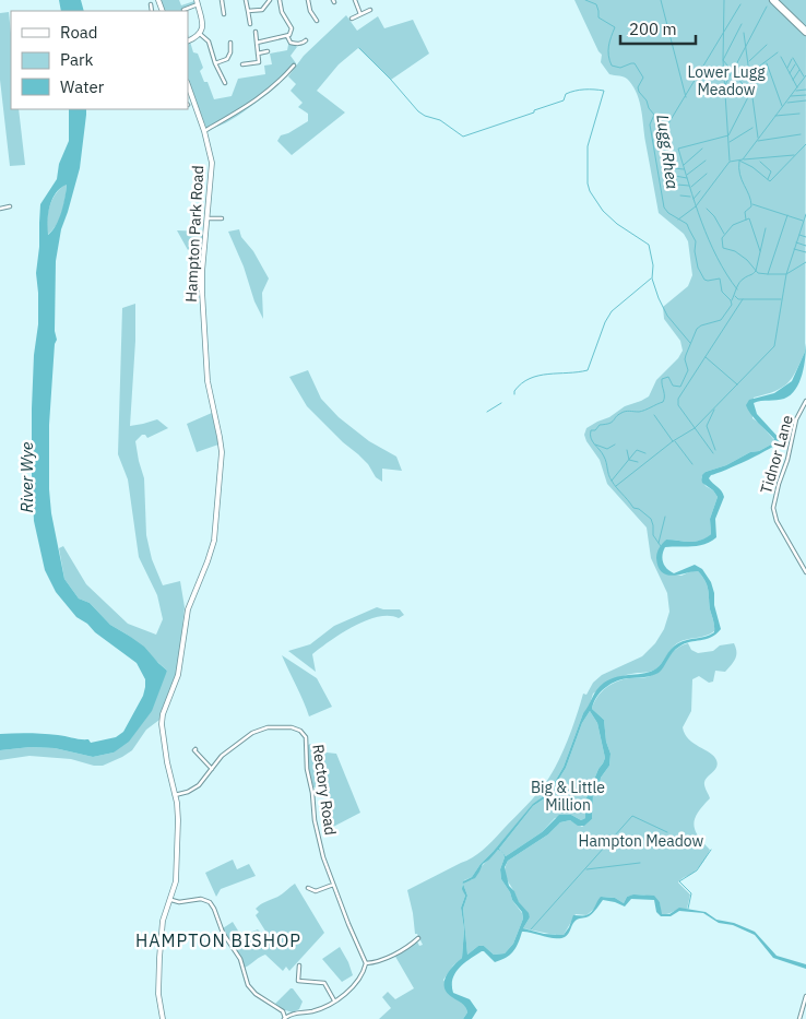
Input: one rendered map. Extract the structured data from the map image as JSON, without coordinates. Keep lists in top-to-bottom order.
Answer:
{
  "streets": {
    "main road": ["Hampton Park Road"],
    "street": ["Tidnor Lane", "Rectory Road"]
  },
  "crossings": [
    ["Hampton Park Road", "Rectory Road"]
  ],
  "districts": ["HAMPTON BISHOP"],
  "water": ["Lugg Rhea", "River Wye"],
  "parks": ["Lower Lugg Meadow", "Big & Little Million", "Hampton Meadow"],
  "legend": ["Road", "Park", "Water"],
  "scale_bar": "200 m"
}
